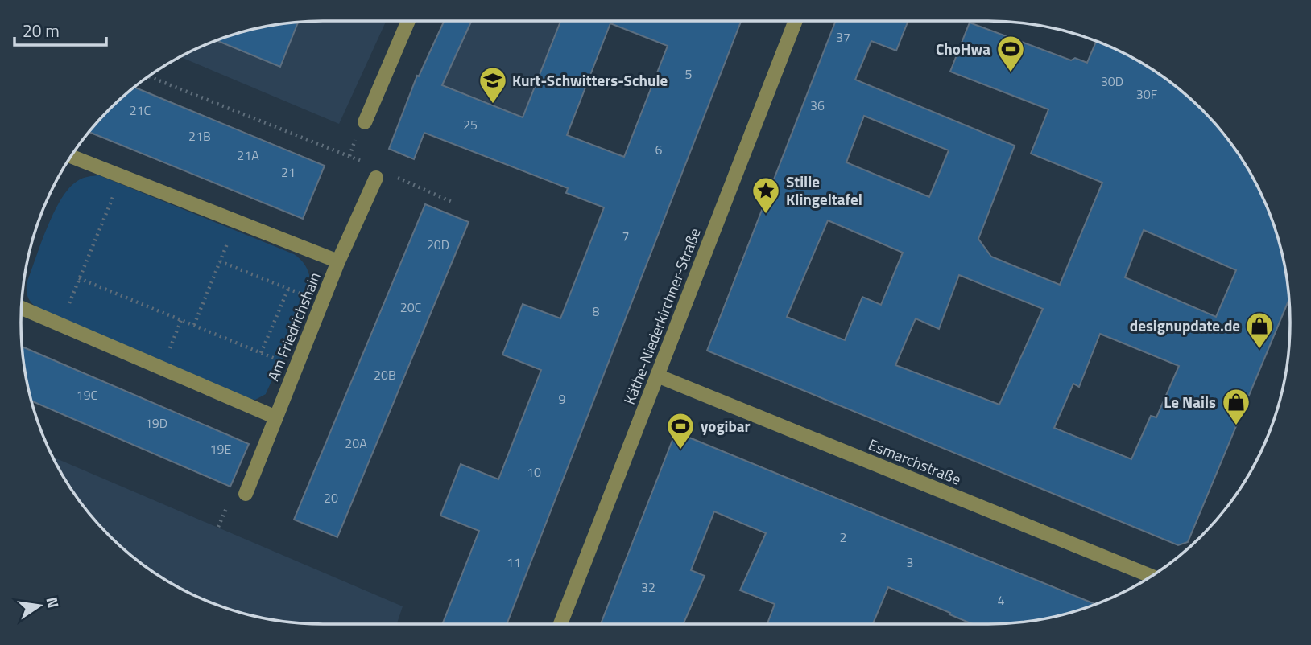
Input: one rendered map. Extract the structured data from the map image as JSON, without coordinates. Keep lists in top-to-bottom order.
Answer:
{
  "streets": {
    "street": ["Käthe-Niederkirchner-Straße", "Am Friedrichshain", "Esmarchstraße"]
  },
  "crossings": [
    ["Käthe-Niederkirchner-Straße", "Esmarchstraße"]
  ],
  "places": {
    "sports": ["ChoHwa", "yogibar"],
    "school or university": ["Kurt-Schwitters-Schule"],
    "place": ["Stille Klingeltafel"],
    "shop": ["designupdate.de", "Le Nails"]
  },
  "house_numbers": [
    "37",
    "5",
    "30D",
    "30F",
    "36",
    "21C",
    "25",
    "21B",
    "6",
    "21A",
    "21",
    "7",
    "20D",
    "20C",
    "8",
    "20B",
    "19C",
    "9",
    "19D",
    "20A",
    "19E",
    "10",
    "20",
    "2",
    "11",
    "3",
    "32",
    "4"
  ],
  "scale_bar": "20 m",
  "north": "right"
}
